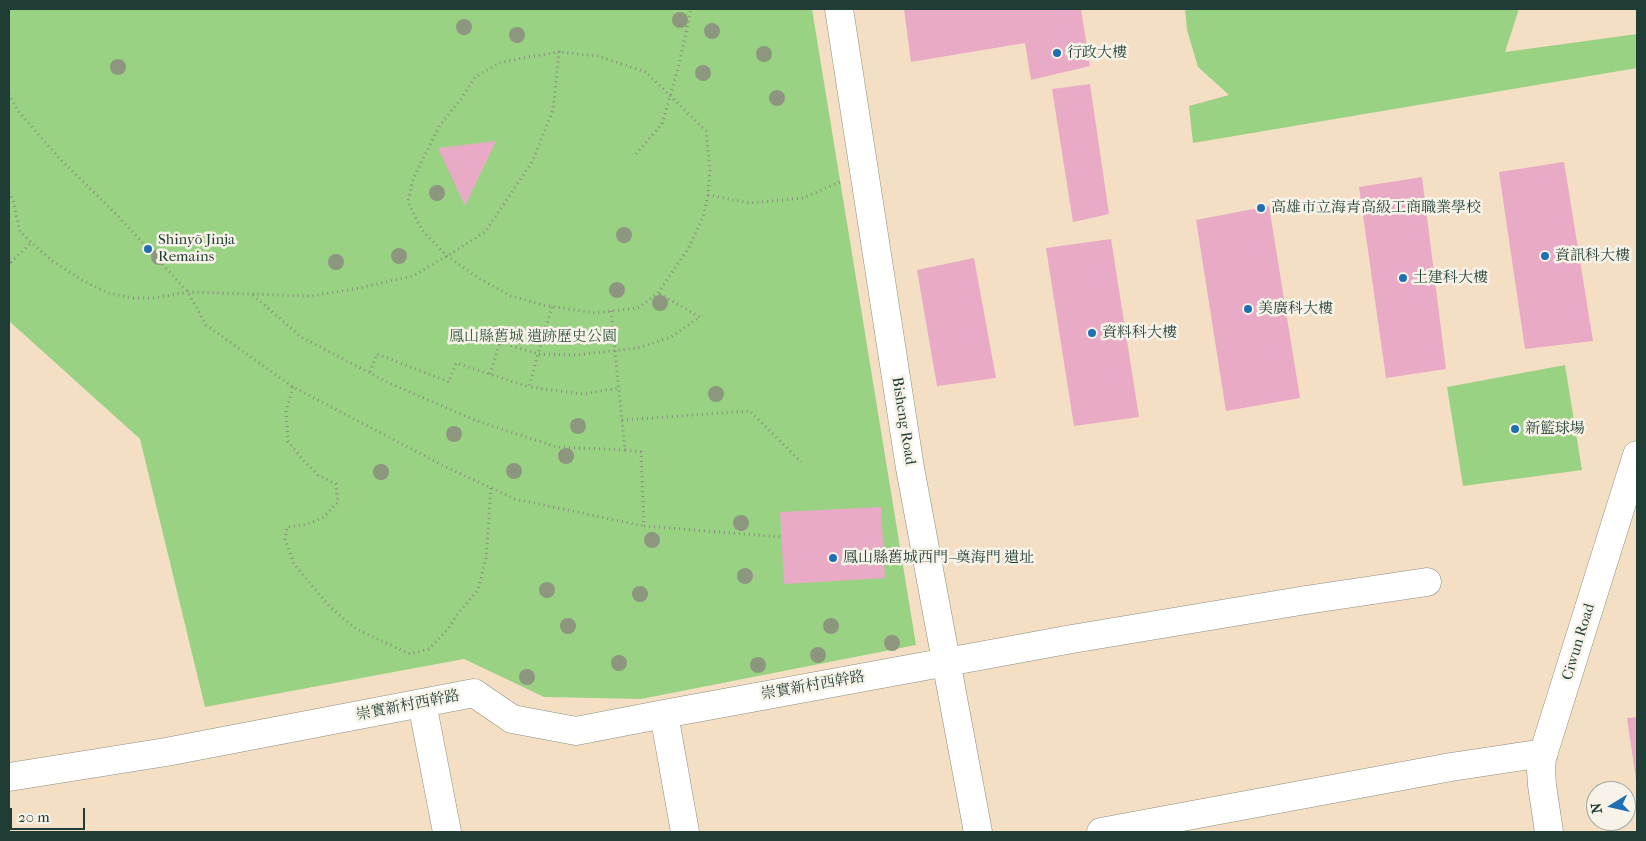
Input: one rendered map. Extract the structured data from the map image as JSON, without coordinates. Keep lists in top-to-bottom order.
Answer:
{
  "streets": {
    "street": ["Bisheng Road", "Ciwun Road", "崇實新村西幹路"]
  },
  "crossings": [
    ["Bisheng Road", "崇實新村西幹路"]
  ],
  "parks": ["鳳山縣舊城 遺跡歷史公園"],
  "places": [
    "行政大樓",
    "高雄市立海青高級工商職業學校",
    "Shinyō Jinja Remains",
    "資訊科大樓",
    "土建科大樓",
    "美廣科大樓",
    "資料科大樓",
    "新籃球場",
    "鳳山縣舊城西門--奠海門 遺址"
  ],
  "scale_bar": "20 m",
  "north": "left"
}
